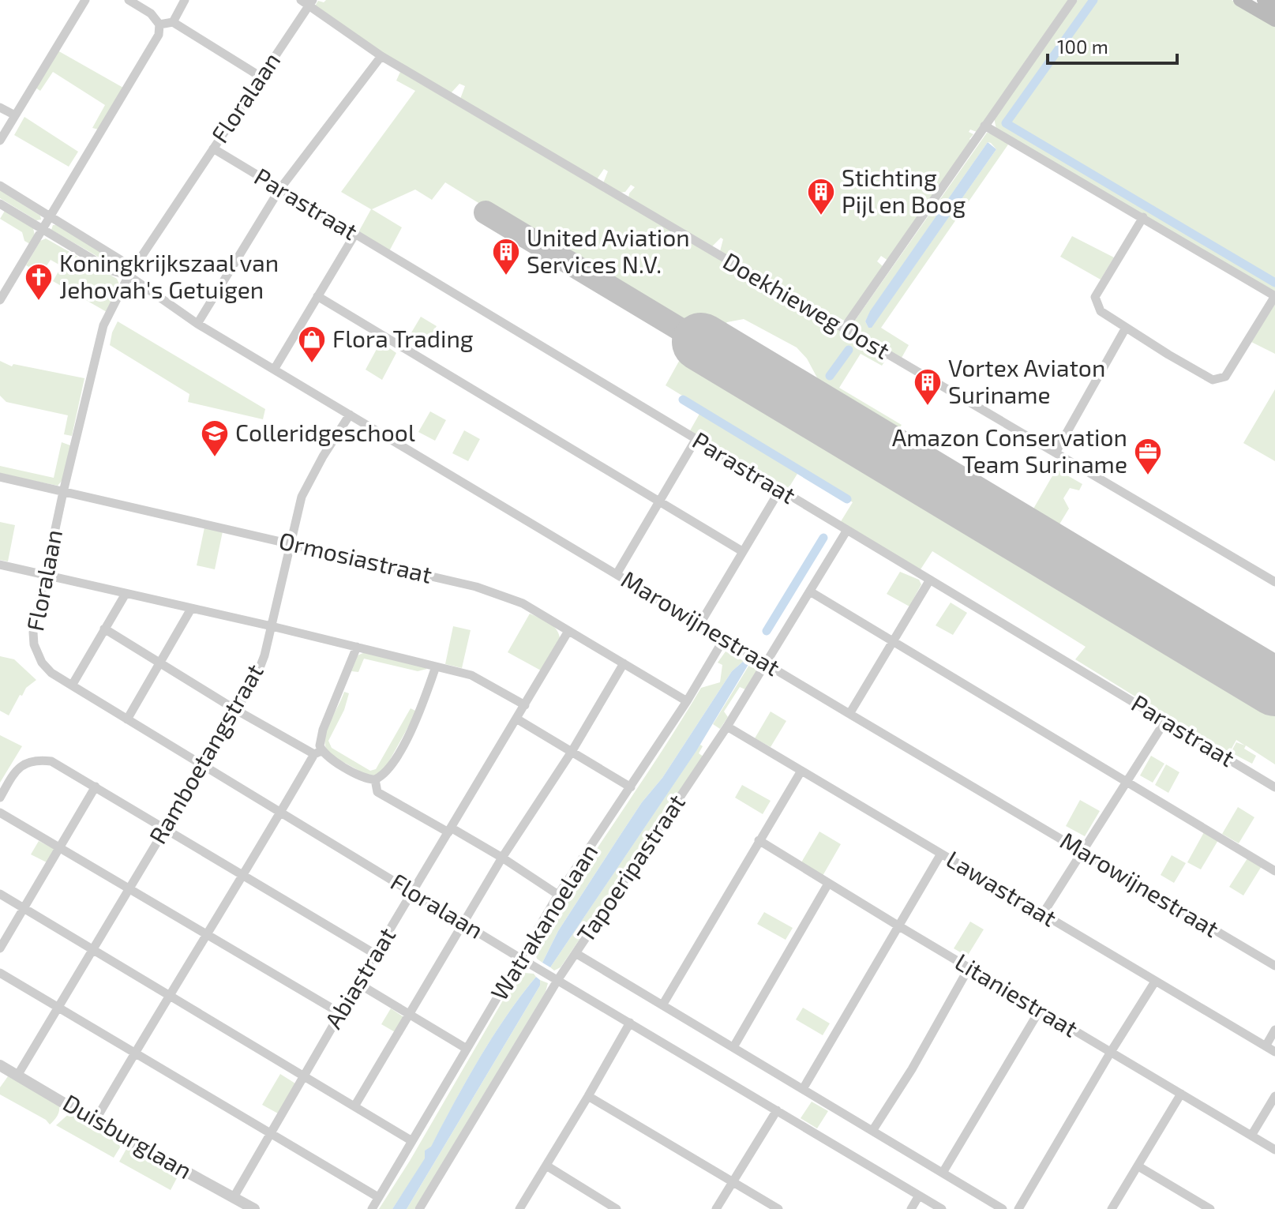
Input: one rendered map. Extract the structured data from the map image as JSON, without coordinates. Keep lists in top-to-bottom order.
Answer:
{
  "streets": {
    "street": [
      "Floralaan",
      "Parastraat",
      "Doekhieweg Oost",
      "Ormosiastraat",
      "Marowijnestraat",
      "Ramboetangstraat",
      "Tapoeripastraat",
      "Lawastraat",
      "Watrakanoelaan",
      "Abiastraat",
      "Litaniestraat",
      "Duisburglaan"
    ]
  },
  "crossings": [
    ["Floralaan", "Parastraat"],
    ["Floralaan", "Doekhieweg Oost"],
    ["Floralaan", "Ormosiastraat"],
    ["Floralaan", "Marowijnestraat"],
    ["Floralaan", "Ramboetangstraat"],
    ["Floralaan", "Tapoeripastraat"],
    ["Floralaan", "Watrakanoelaan"],
    ["Floralaan", "Abiastraat"],
    ["Parastraat", "Tapoeripastraat"],
    ["Ormosiastraat", "Ramboetangstraat"],
    ["Ormosiastraat", "Watrakanoelaan"],
    ["Ormosiastraat", "Abiastraat"],
    ["Marowijnestraat", "Ramboetangstraat"],
    ["Marowijnestraat", "Tapoeripastraat"],
    ["Marowijnestraat", "Watrakanoelaan"],
    ["Ramboetangstraat", "Duisburglaan"],
    ["Tapoeripastraat", "Lawastraat"],
    ["Abiastraat", "Duisburglaan"]
  ],
  "places": {
    "building": ["Stichting Pijl en Boog", "United Aviation Services N.V.", "Vortex Aviaton Suriname"],
    "church": ["Koningkrijkszaal van Jehovah's Getuigen"],
    "shop": ["Flora Trading"],
    "school or university": ["Colleridgeschool"],
    "office": ["Amazon Conservation Team Suriname"]
  },
  "scale_bar": "100 m"
}
